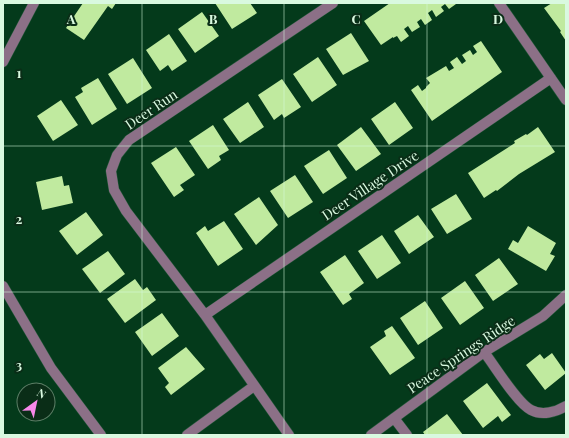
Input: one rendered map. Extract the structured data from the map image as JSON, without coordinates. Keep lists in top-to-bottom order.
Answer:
{
  "streets": {
    "street": ["Deer Run", "Deer Village Drive", "Peace Springs Ridge"]
  },
  "crossings": [
    ["Deer Run", "Deer Village Drive"]
  ],
  "north": "top right",
  "grid": {
    "columns": [
      "A",
      "B",
      "C",
      "D"
    ],
    "rows": ["1", "2", "3"]
  }
}
